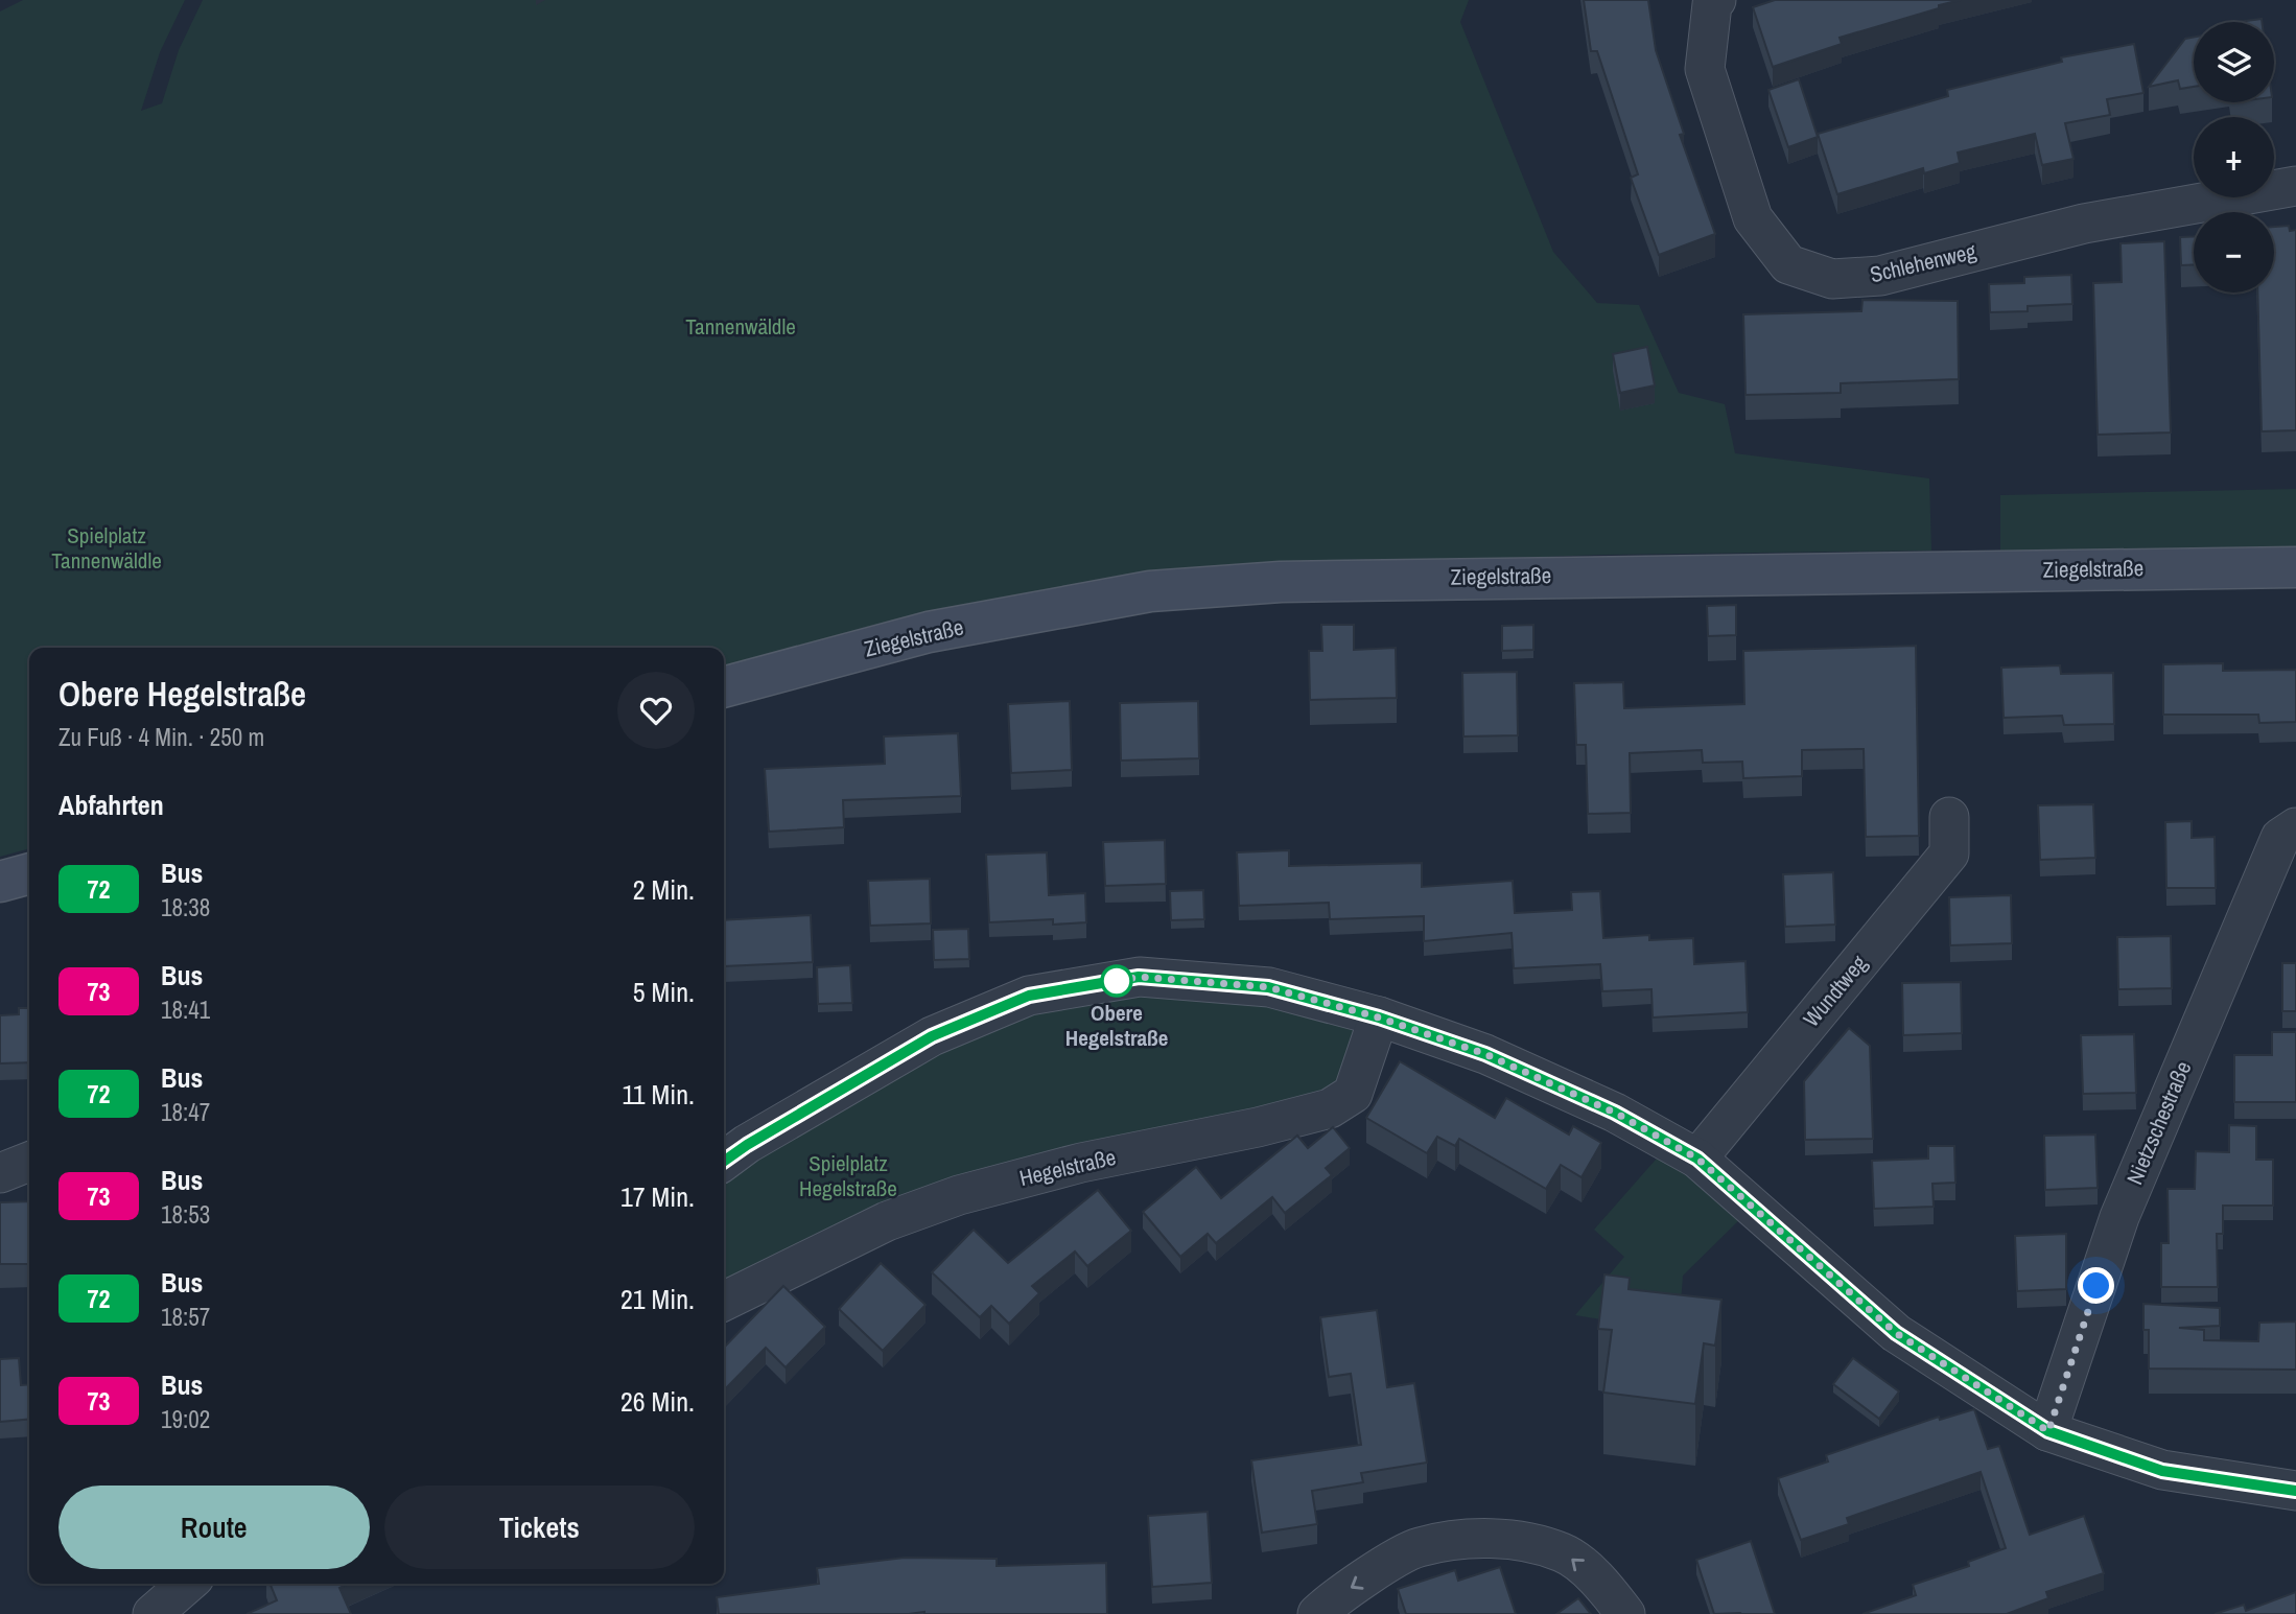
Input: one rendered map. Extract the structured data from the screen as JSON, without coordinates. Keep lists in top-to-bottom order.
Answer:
{
  "streets": {
    "main road": ["Ziegelstraße"],
    "street": [
      "Schlehenweg",
      "Wundtweg",
      "Nietzschestraße",
      "Hegelstraße"
    ]
  },
  "parks": ["Tannenwäldle", "Spielplatz Tannenwäldle", "Spielplatz Hegelstraße"],
  "places": ["Obere Hegelstraße"],
  "lines": ["bus line 72"],
  "page": {
    "map_buttons": ["+", "−"],
    "heading": [
      ["Obere Hegelstraße", "Zu Fuß · 4 Min. · 250 m"],
      "Abfahrten"
    ],
    "list": [
      {
        "mark": "72",
        "name": "Bus",
        "note": "18:38",
        "value": "2 Min."
      },
      {
        "mark": "73",
        "name": "Bus",
        "note": "18:41",
        "value": "5 Min."
      },
      {
        "mark": "72",
        "name": "Bus",
        "note": "18:47",
        "value": "11 Min."
      },
      {
        "mark": "73",
        "name": "Bus",
        "note": "18:53",
        "value": "17 Min."
      },
      {
        "mark": "72",
        "name": "Bus",
        "note": "18:57",
        "value": "21 Min."
      },
      {
        "mark": "73",
        "name": "Bus",
        "note": "19:02",
        "value": "26 Min."
      }
    ],
    "buttons": ["Route", "Tickets"]
  }
}
